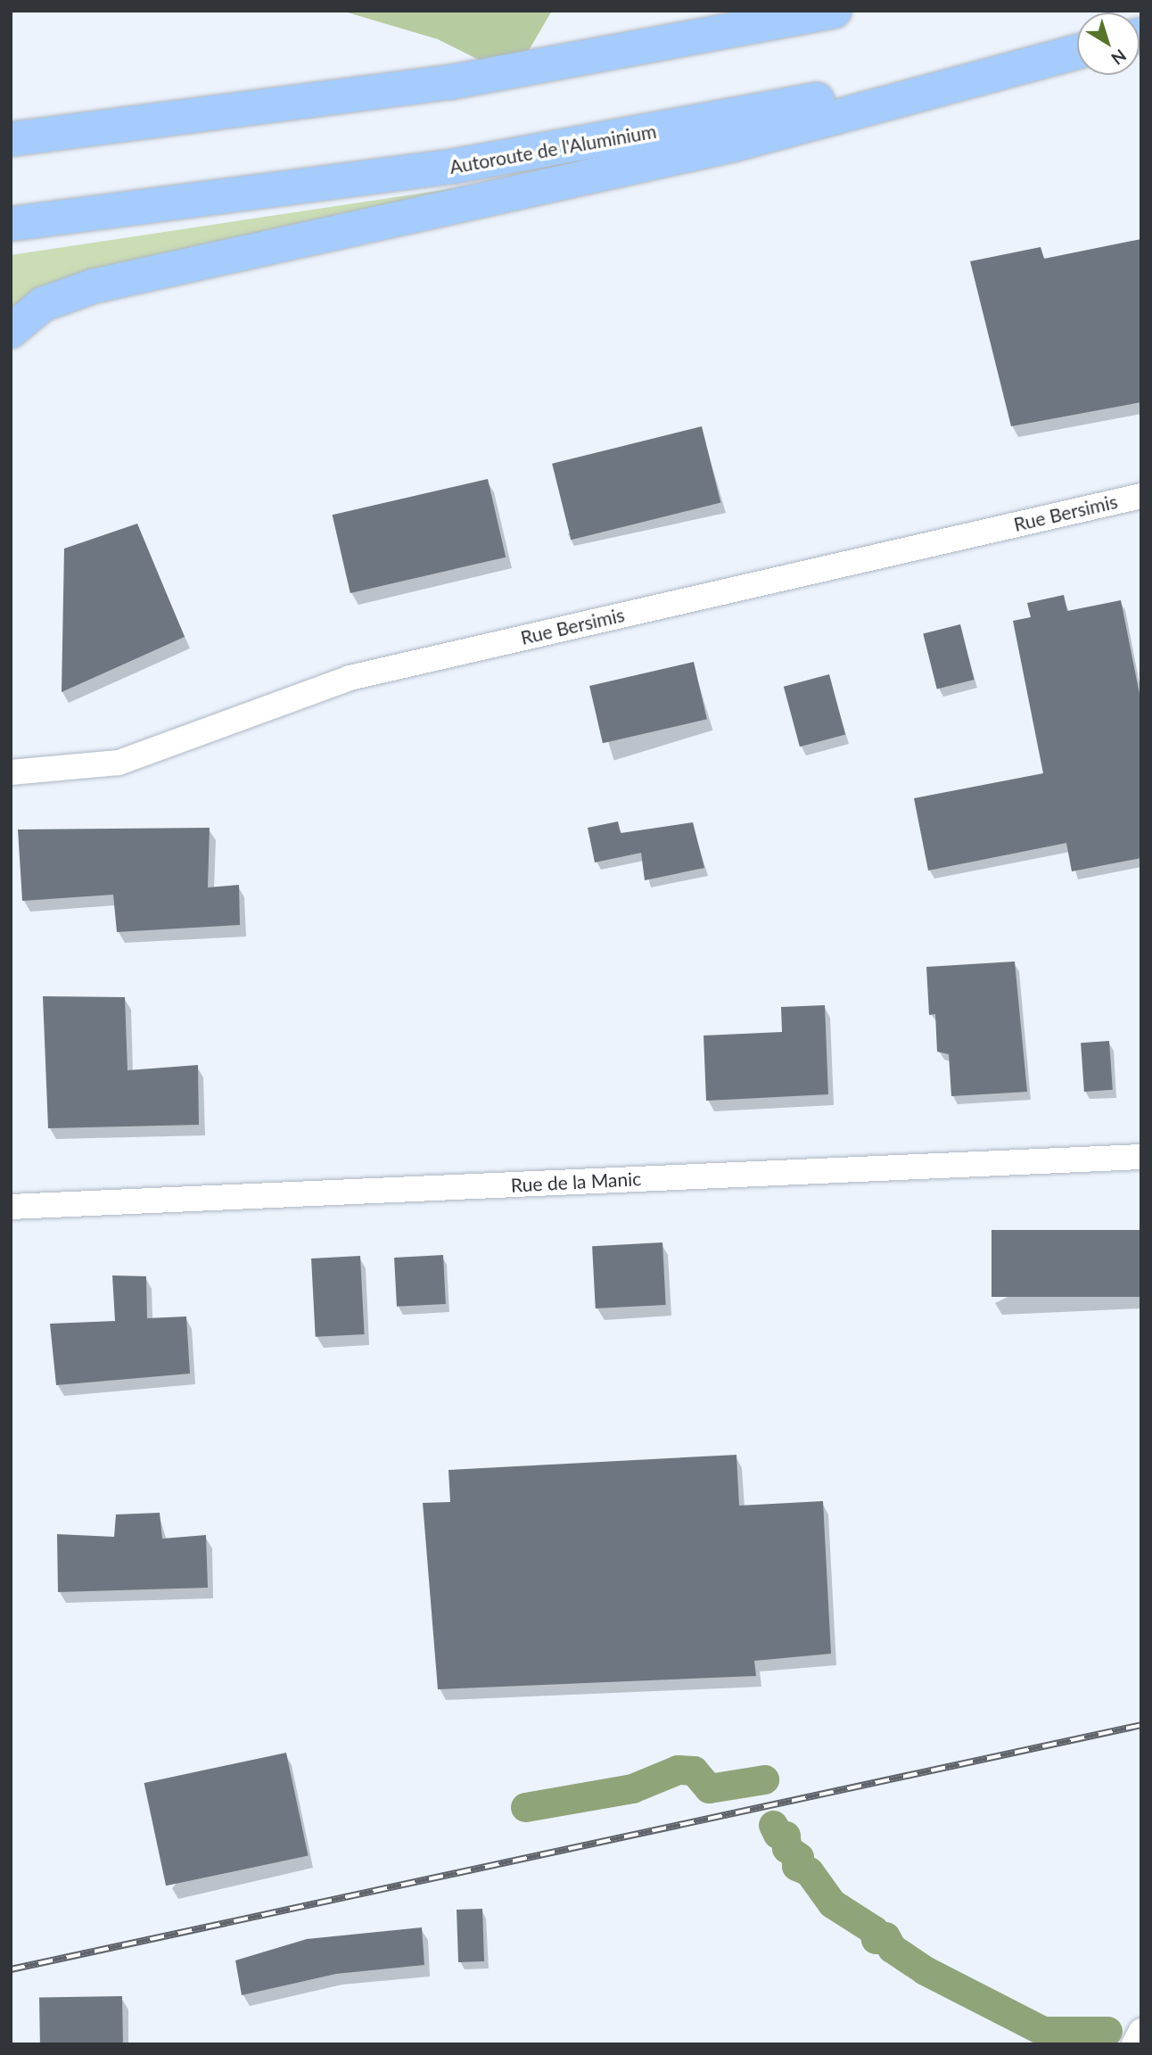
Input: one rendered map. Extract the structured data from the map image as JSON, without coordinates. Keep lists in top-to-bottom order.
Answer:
{
  "streets": {
    "highway": ["Autoroute de l'Aluminium"],
    "street": ["Rue Bersimis", "Rue de la Manic"]
  },
  "north": "bottom right"
}
